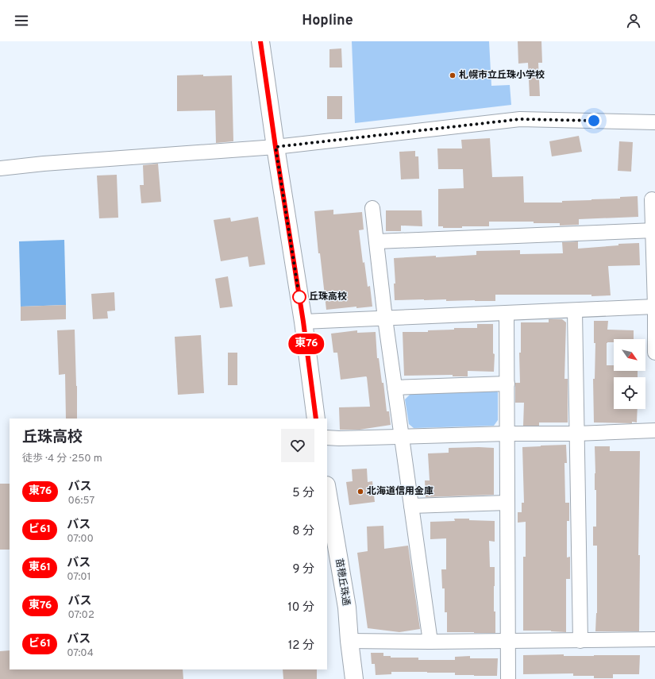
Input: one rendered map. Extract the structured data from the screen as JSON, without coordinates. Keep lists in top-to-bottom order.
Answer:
{
  "streets": {
    "street": ["苗穂丘珠通"]
  },
  "places": ["札幌市立丘珠小学校", "丘珠高校", "北海道信用金庫"],
  "lines": ["bus line 東76"],
  "north": "bottom right",
  "page": {
    "header": "Hopline",
    "on_map": "東76",
    "heading": ["丘珠高校", "徒歩 · 4 分 · 250 m"],
    "list": [
      {
        "mark": "東76",
        "name": "バス",
        "note": "06:57",
        "value": "5 分"
      },
      {
        "mark": "ビ61",
        "name": "バス",
        "note": "07:00",
        "value": "8 分"
      },
      {
        "mark": "東61",
        "name": "バス",
        "note": "07:01",
        "value": "9 分"
      },
      {
        "mark": "東76",
        "name": "バス",
        "note": "07:02",
        "value": "10 分"
      },
      {
        "mark": "ビ61",
        "name": "バス",
        "note": "07:04",
        "value": "12 分"
      }
    ]
  }
}
